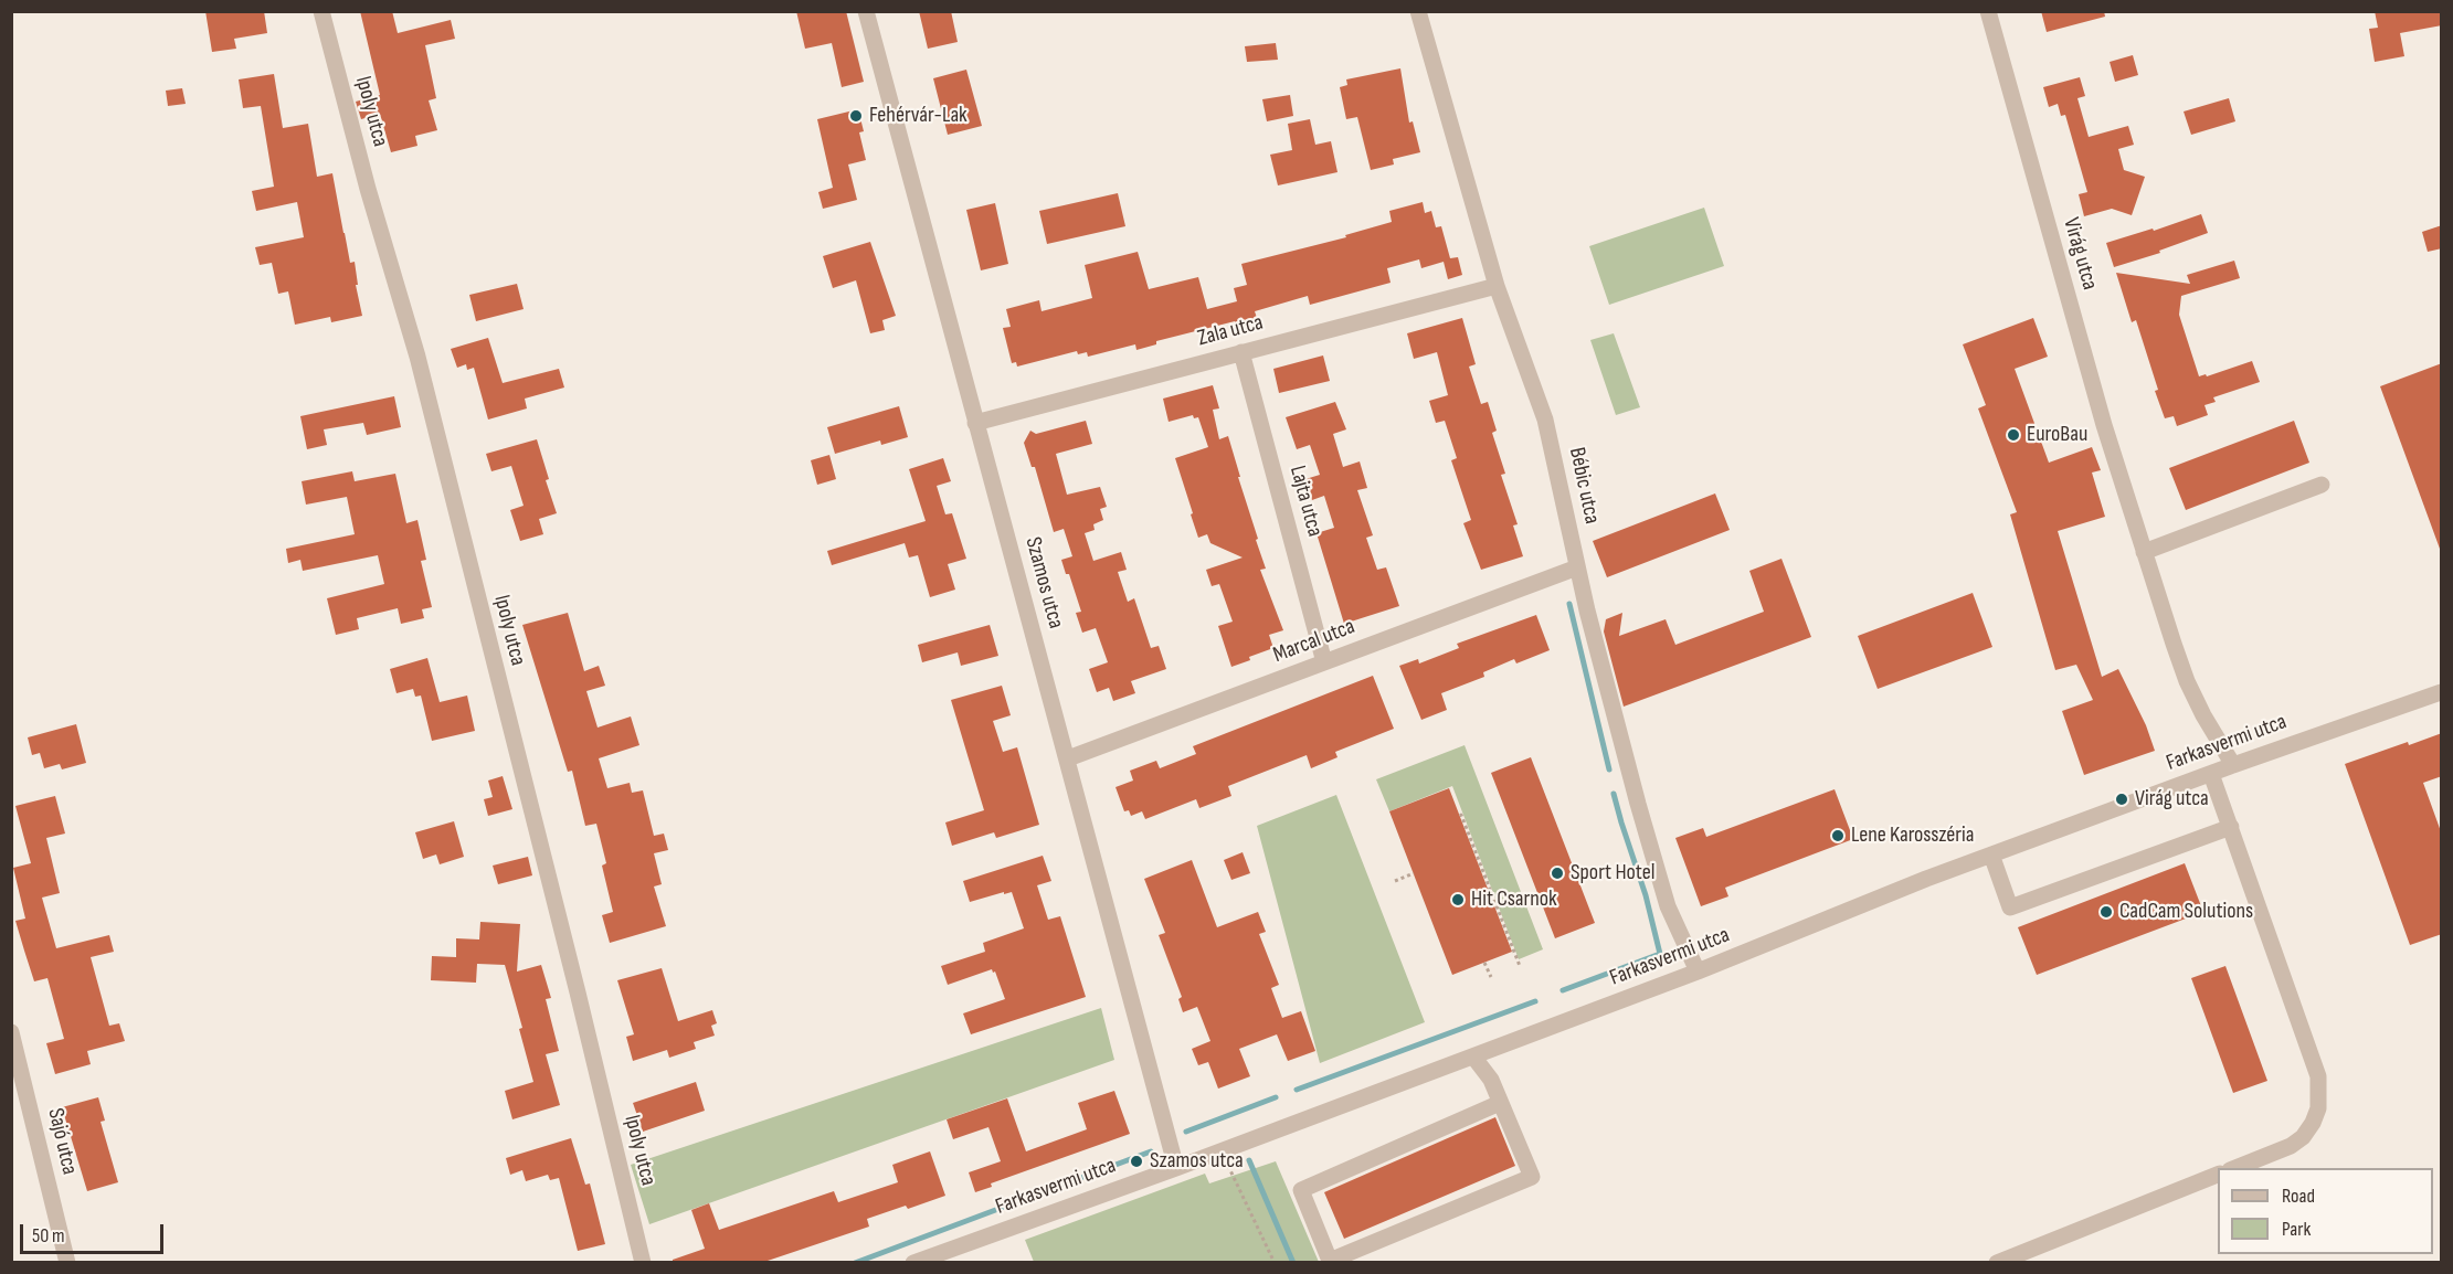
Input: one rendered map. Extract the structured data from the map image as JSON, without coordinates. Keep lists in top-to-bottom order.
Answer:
{
  "streets": {
    "street": [
      "Ipoly utca",
      "Virág utca",
      "Zala utca",
      "Bébic utca",
      "Lajta utca",
      "Szamos utca",
      "Marcal utca",
      "Farkasvermi utca",
      "Sajó utca"
    ]
  },
  "crossings": [
    ["Virág utca", "Farkasvermi utca"],
    ["Zala utca", "Bébic utca"],
    ["Zala utca", "Lajta utca"],
    ["Zala utca", "Szamos utca"],
    ["Bébic utca", "Marcal utca"],
    ["Bébic utca", "Farkasvermi utca"],
    ["Lajta utca", "Marcal utca"],
    ["Szamos utca", "Marcal utca"],
    ["Szamos utca", "Farkasvermi utca"]
  ],
  "places": [
    "Fehérvár-Lak",
    "EuroBau",
    "Virág utca",
    "Lene Karosszéria",
    "Sport Hotel",
    "Hit Csarnok",
    "CadCam Solutions",
    "Szamos utca"
  ],
  "legend": ["Road", "Park"],
  "scale_bar": "50 m"
}
